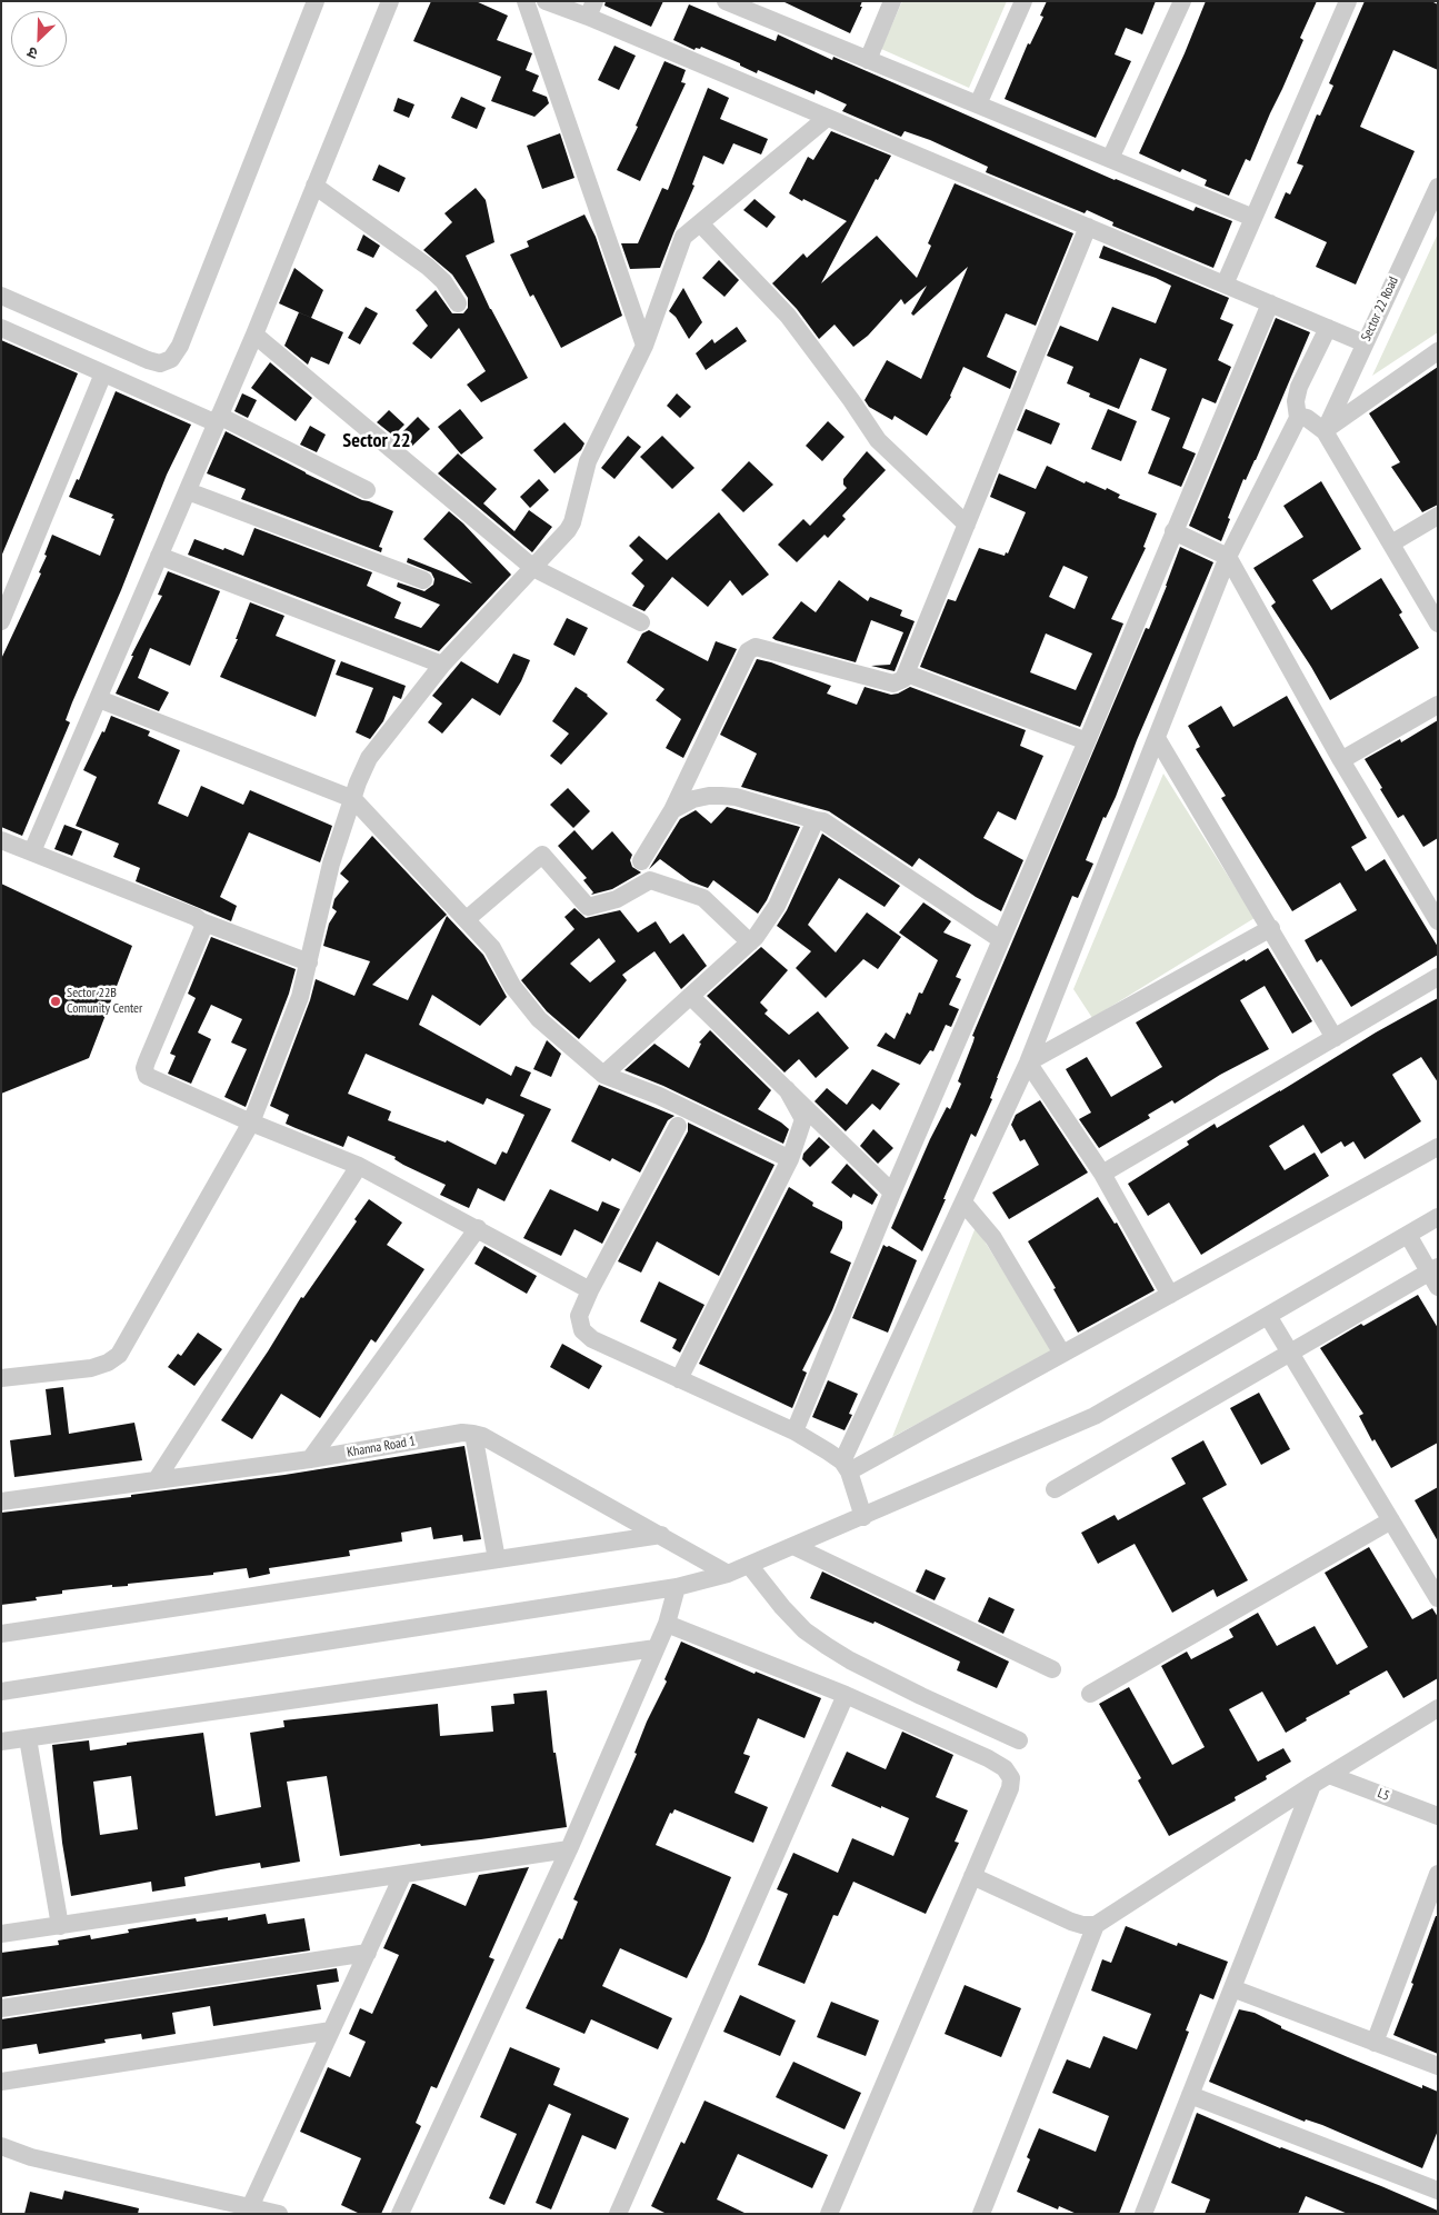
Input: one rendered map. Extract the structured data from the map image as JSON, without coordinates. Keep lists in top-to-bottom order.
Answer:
{
  "streets": {
    "street": ["Sector 22 Road", "Khanna Road 1", "L5"]
  },
  "districts": ["Sector 22"],
  "places": ["Sector 22B Comunity Center"],
  "north": "bottom left"
}
